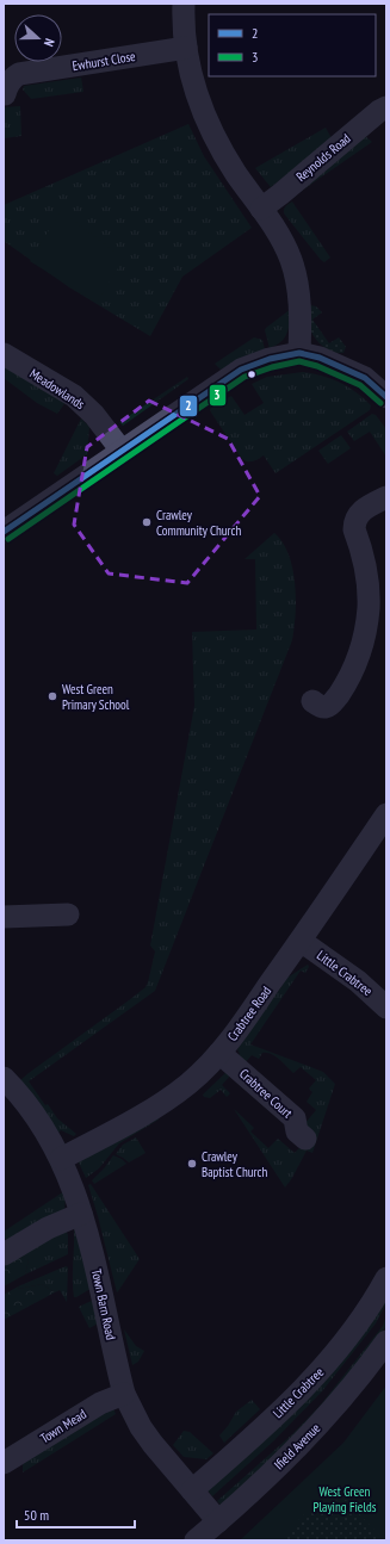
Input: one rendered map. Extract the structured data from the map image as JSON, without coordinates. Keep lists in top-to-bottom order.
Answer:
{
  "streets": {
    "street": [
      "Ewhurst Close",
      "Reynolds Road",
      "Meadowlands",
      "Little Crabtree",
      "Crabtree Road",
      "Crabtree Court",
      "Town Barn Road",
      "Town Mead",
      "Ifield Avenue"
    ]
  },
  "crossings": [
    ["Little Crabtree", "Crabtree Road"],
    ["Little Crabtree", "Town Barn Road"],
    ["Crabtree Road", "Crabtree Court"],
    ["Crabtree Road", "Town Barn Road"],
    ["Town Barn Road", "Town Mead"],
    ["Town Barn Road", "Ifield Avenue"]
  ],
  "parks": ["West Green Playing Fields"],
  "places": ["Crawley Community Church", "West Green Primary School", "Crawley Baptist Church"],
  "lines": ["transit line 2", "transit line 3"],
  "legend": ["2", "3"],
  "scale_bar": "50 m",
  "north": "right"
}
